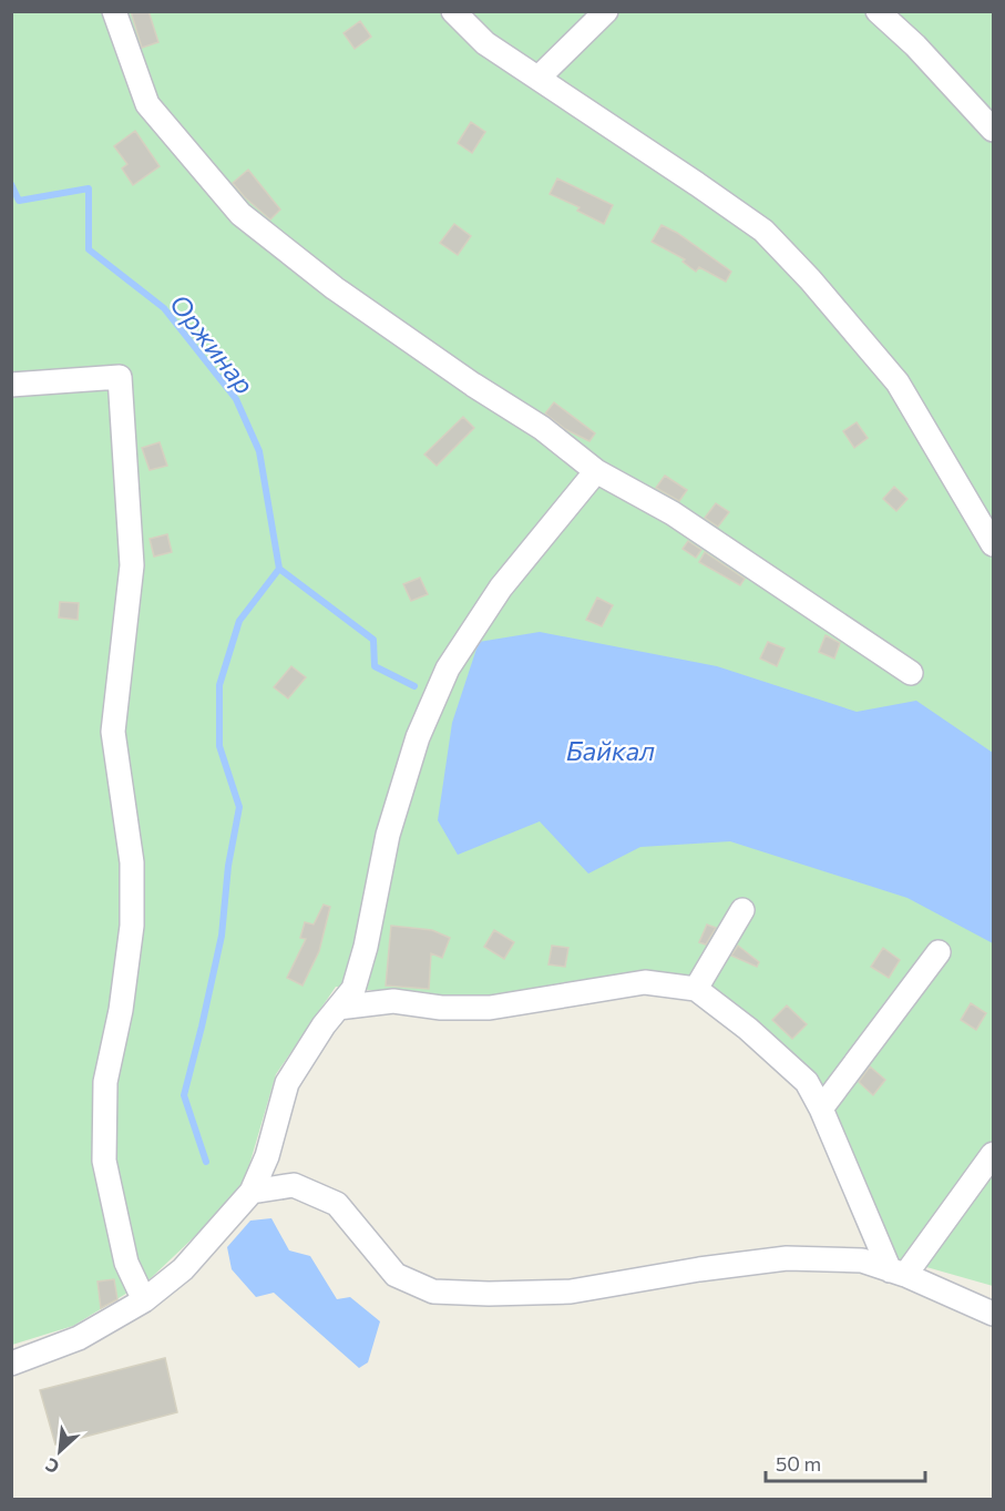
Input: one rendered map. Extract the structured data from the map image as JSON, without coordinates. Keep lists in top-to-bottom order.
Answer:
{
  "water": ["Оржинар", "Байкал"],
  "scale_bar": "50 m",
  "north": "bottom left"
}
